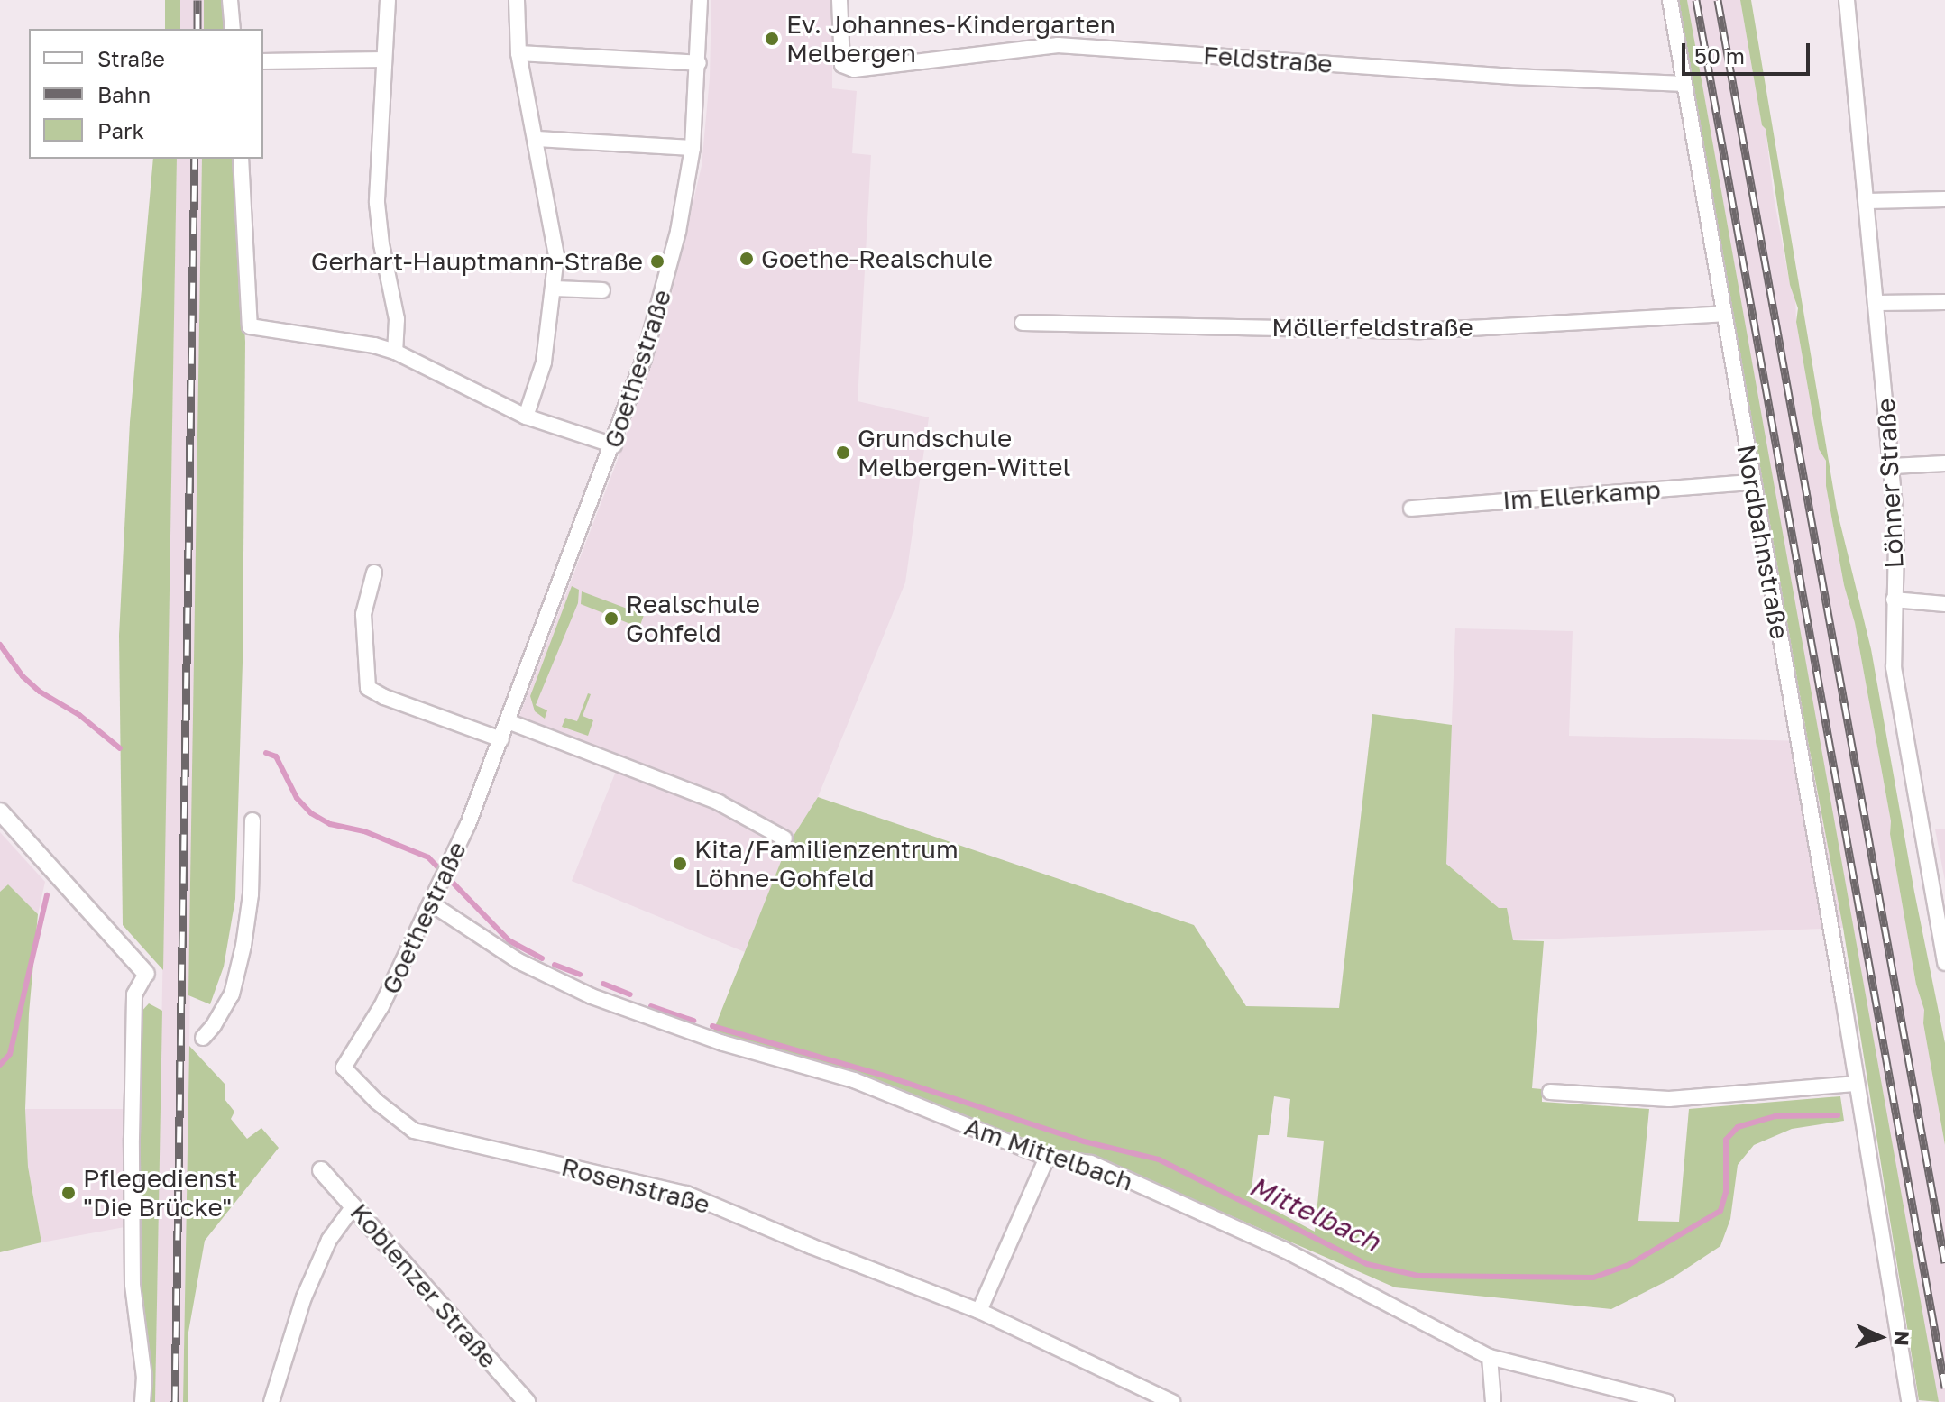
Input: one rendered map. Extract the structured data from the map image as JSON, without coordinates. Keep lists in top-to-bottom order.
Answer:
{
  "streets": {
    "street": [
      "Feldstraße",
      "Möllerfeldstraße",
      "Goethestraße",
      "Löhner Straße",
      "Im Ellerkamp",
      "Nordbahnstraße",
      "Am Mittelbach",
      "Rosenstraße",
      "Koblenzer Straße"
    ]
  },
  "crossings": [
    ["Feldstraße", "Nordbahnstraße"],
    ["Möllerfeldstraße", "Nordbahnstraße"],
    ["Goethestraße", "Am Mittelbach"],
    ["Goethestraße", "Rosenstraße"],
    ["Im Ellerkamp", "Nordbahnstraße"]
  ],
  "water": ["Mittelbach"],
  "places": [
    "Ev. Johannes-Kindergarten Melbergen",
    "Goethe-Realschule",
    "Gerhart-Hauptmann-Straße",
    "Grundschule Melbergen-Wittel",
    "Realschule Gohfeld",
    "Kita/Familienzentrum Löhne-Gohfeld",
    "Pflegedienst \"Die Brücke\""
  ],
  "legend": ["Straße", "Bahn", "Park"],
  "scale_bar": "50 m",
  "north": "right"
}
